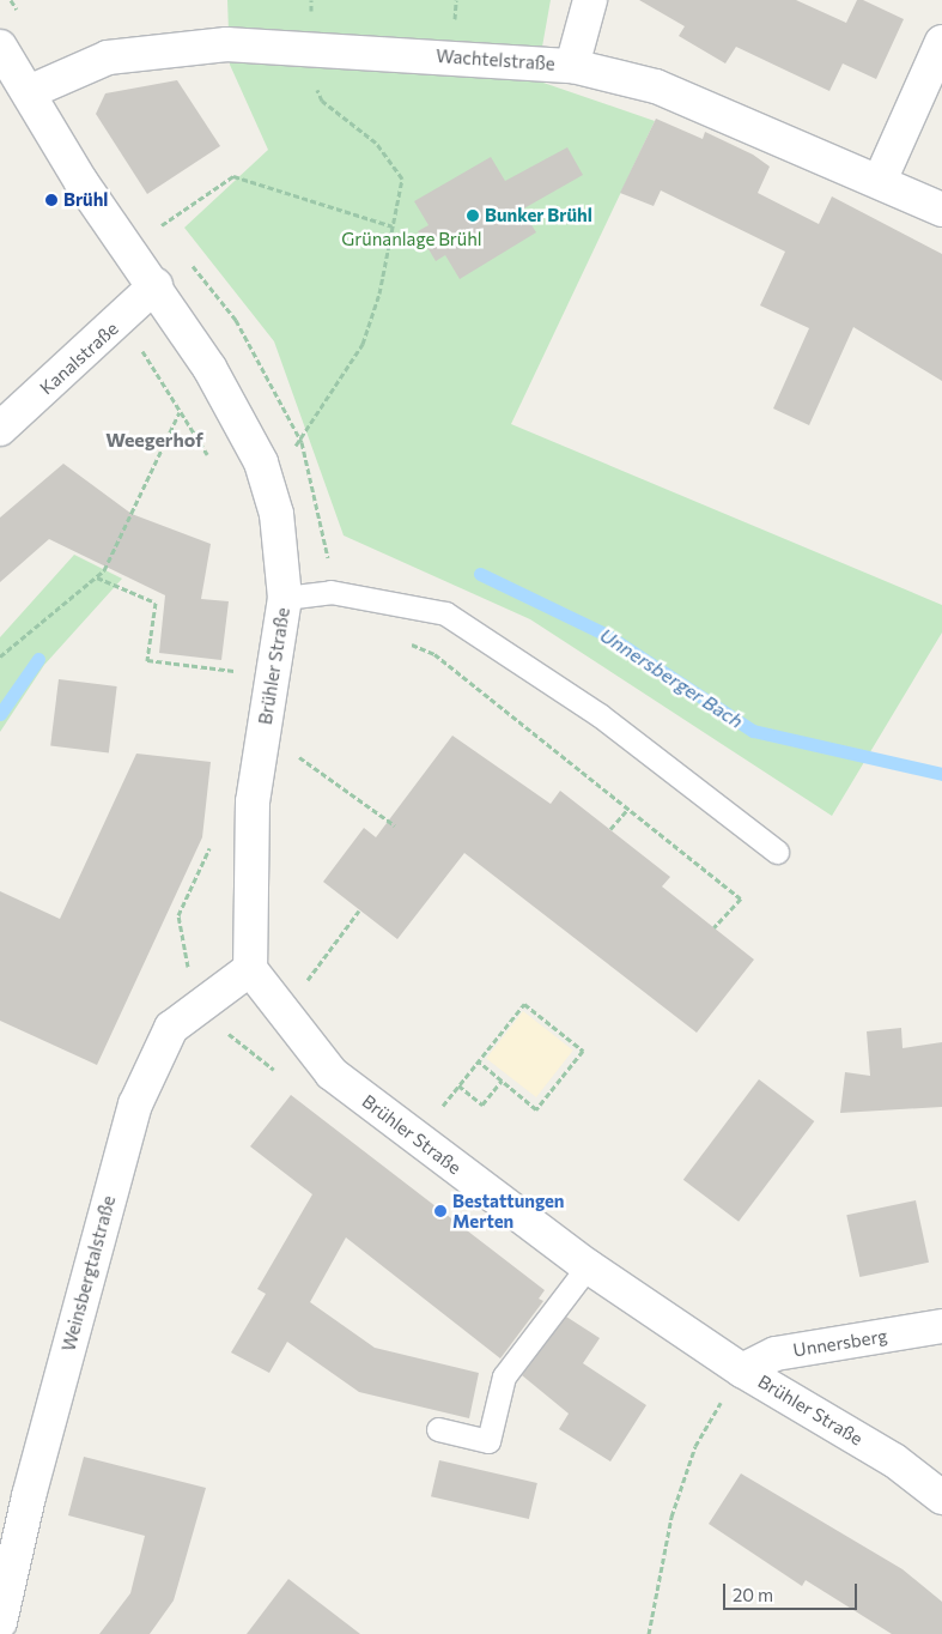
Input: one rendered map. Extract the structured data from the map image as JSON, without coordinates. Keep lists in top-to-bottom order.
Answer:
{
  "streets": {
    "street": [
      "Wachtelstraße",
      "Kanalstraße",
      "Brühler Straße",
      "Weinsbergtalstraße",
      "Unnersberg"
    ]
  },
  "crossings": [
    ["Wachtelstraße", "Brühler Straße"],
    ["Kanalstraße", "Brühler Straße"],
    ["Brühler Straße", "Weinsbergtalstraße"],
    ["Brühler Straße", "Unnersberg"]
  ],
  "districts": ["Weegerhof"],
  "water": ["Unnersberger Bach"],
  "parks": ["Grünanlage Brühl"],
  "places": ["Brühl", "Bunker Brühl", "Bestattungen Merten"],
  "scale_bar": "20 m"
}
